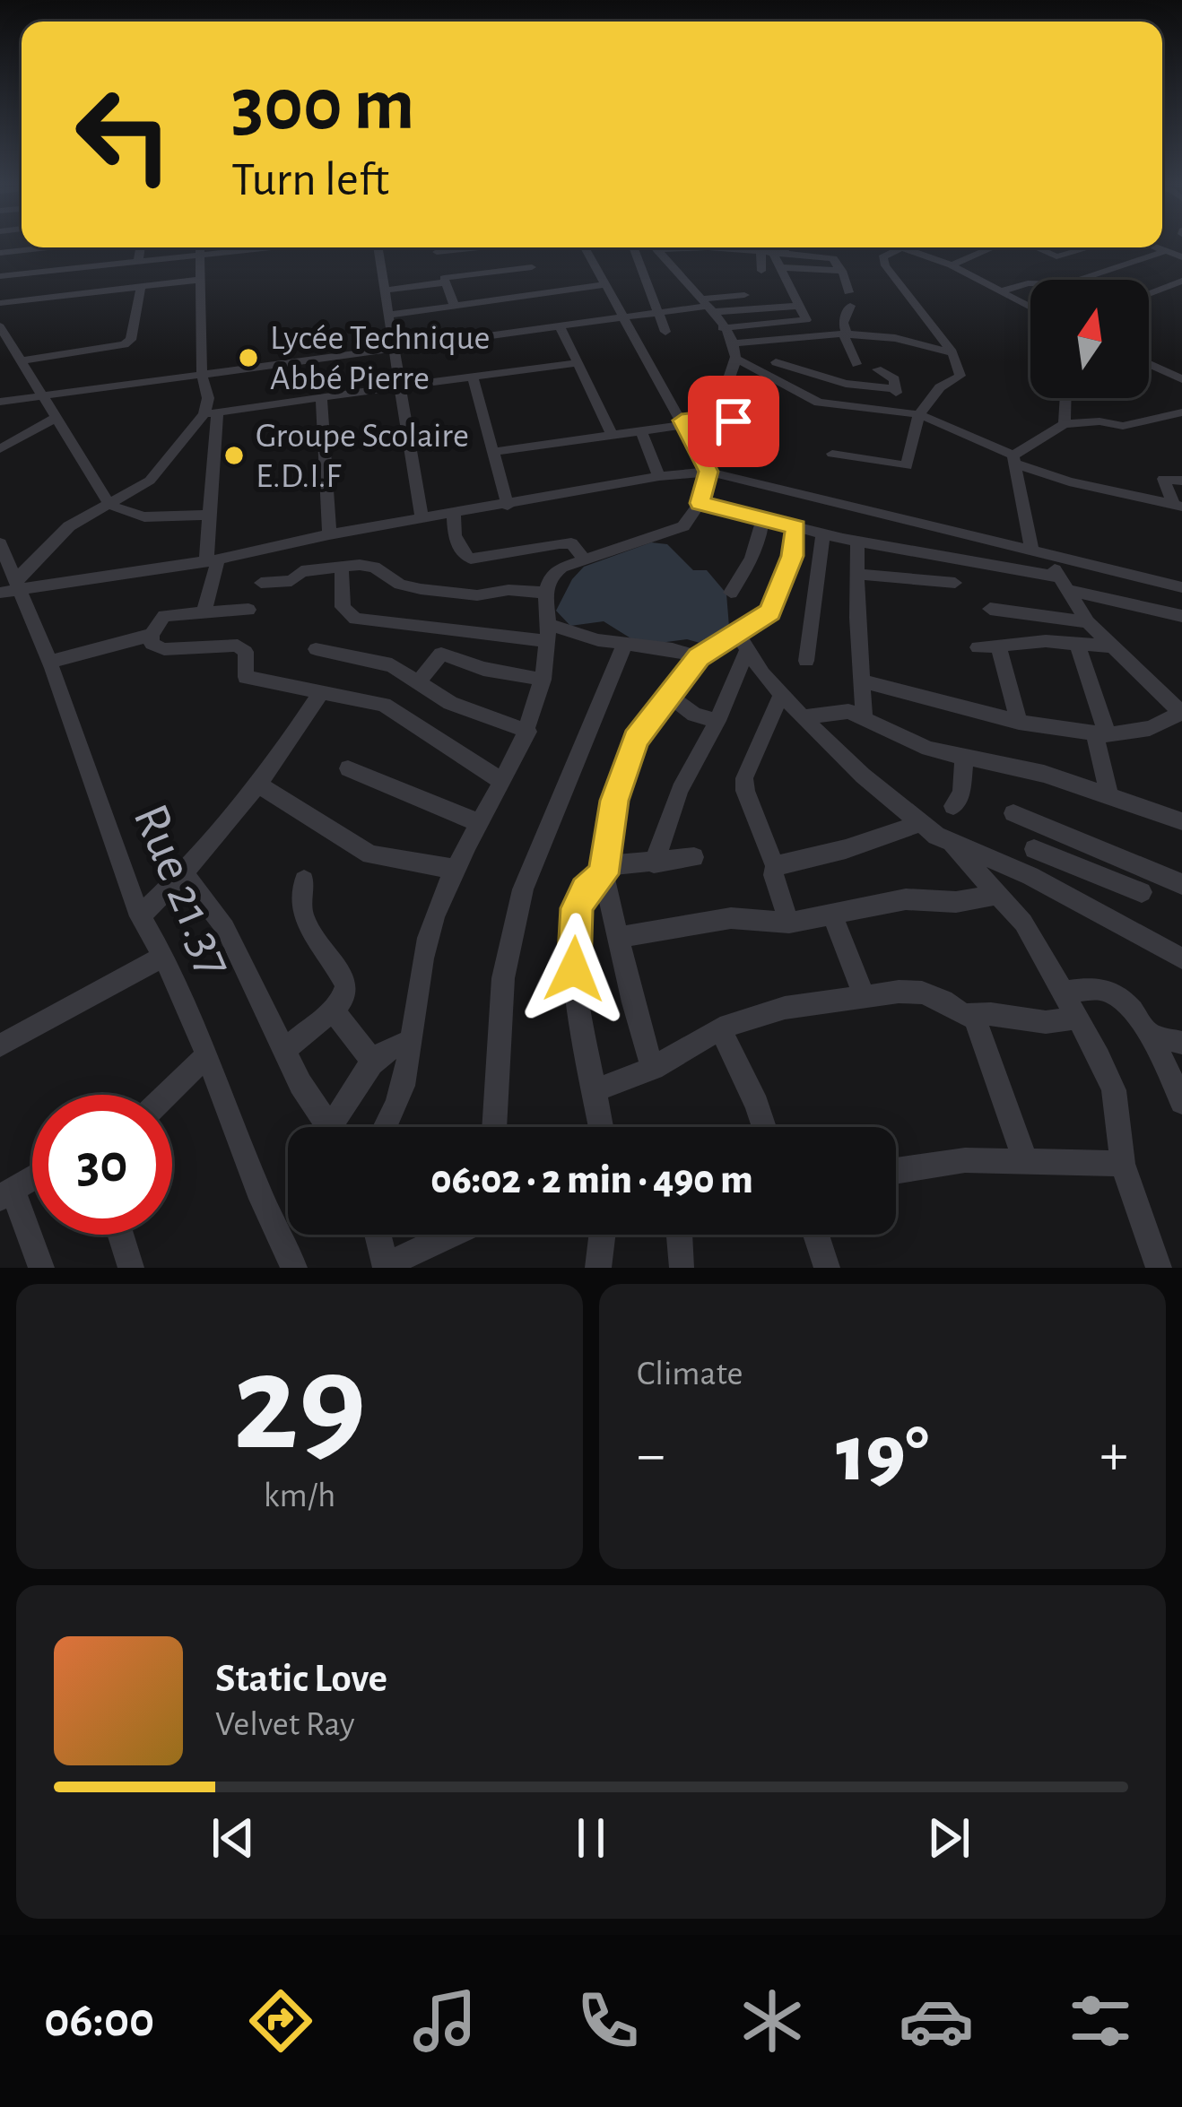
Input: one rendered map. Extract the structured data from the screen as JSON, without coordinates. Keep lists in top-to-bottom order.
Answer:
{
  "streets": {
    "street": ["Rue 21.37"]
  },
  "places": ["Lycée Technique Abbé Pierre", "Groupe Scolaire E.D.I.F"],
  "north": "top",
  "page": {
    "turn": ["300 m", "Turn left"],
    "limit": "30",
    "trip": "06:02 · 2 min · 490 m",
    "tile": [
      ["29", "km/h"],
      "Climate"
    ],
    "heat": ["−", "19°", "+"],
    "song": ["Static Love", "Velvet Ray"],
    "tabs": "06:00"
  }
}
